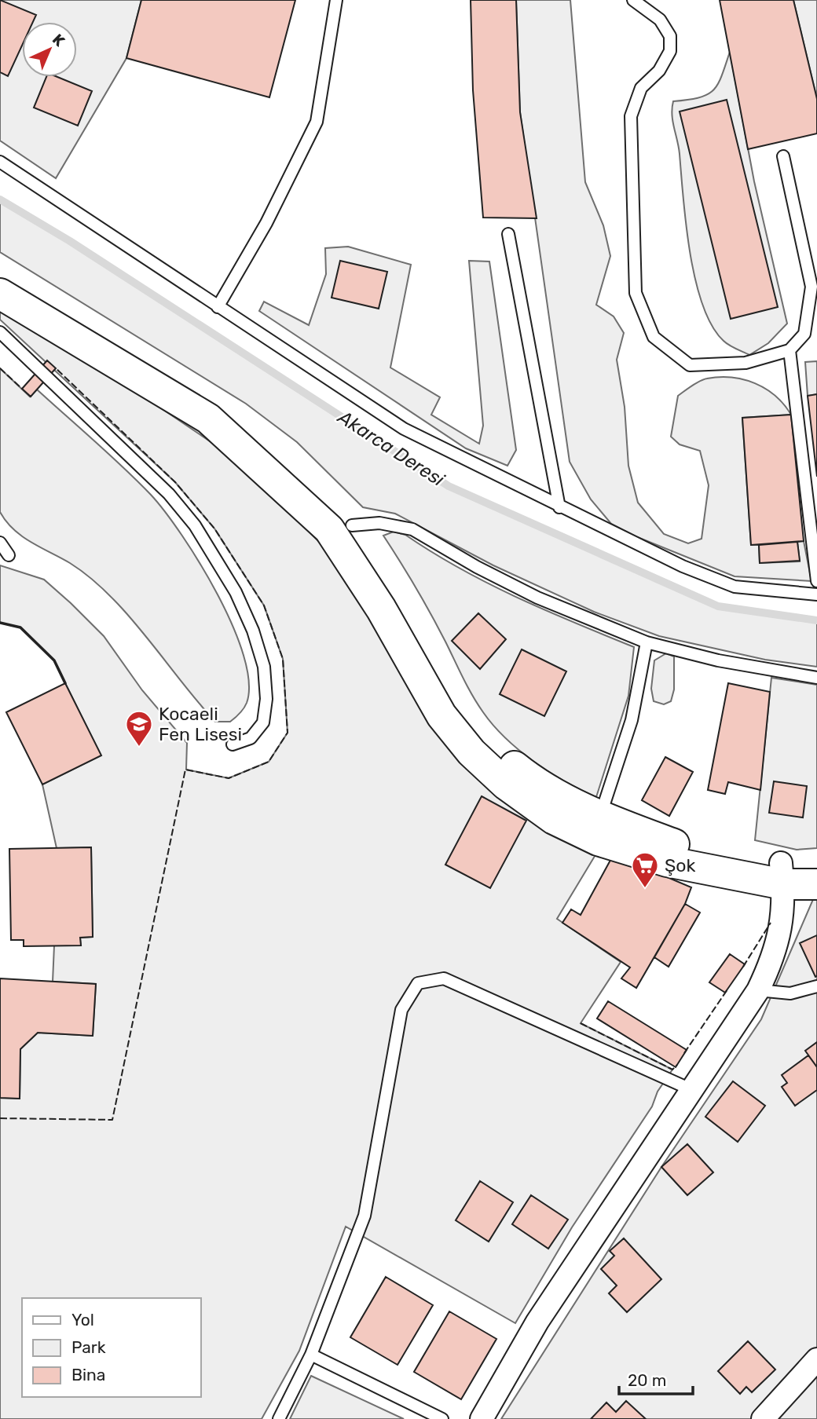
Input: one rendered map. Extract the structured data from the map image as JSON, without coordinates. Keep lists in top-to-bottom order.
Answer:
{
  "water": ["Akarca Deresi"],
  "places": {
    "school or university": ["Kocaeli Fen Lisesi"],
    "supermarket": ["Şok"]
  },
  "legend": ["Yol", "Park", "Bina"],
  "scale_bar": "20 m",
  "north": "top right"
}
